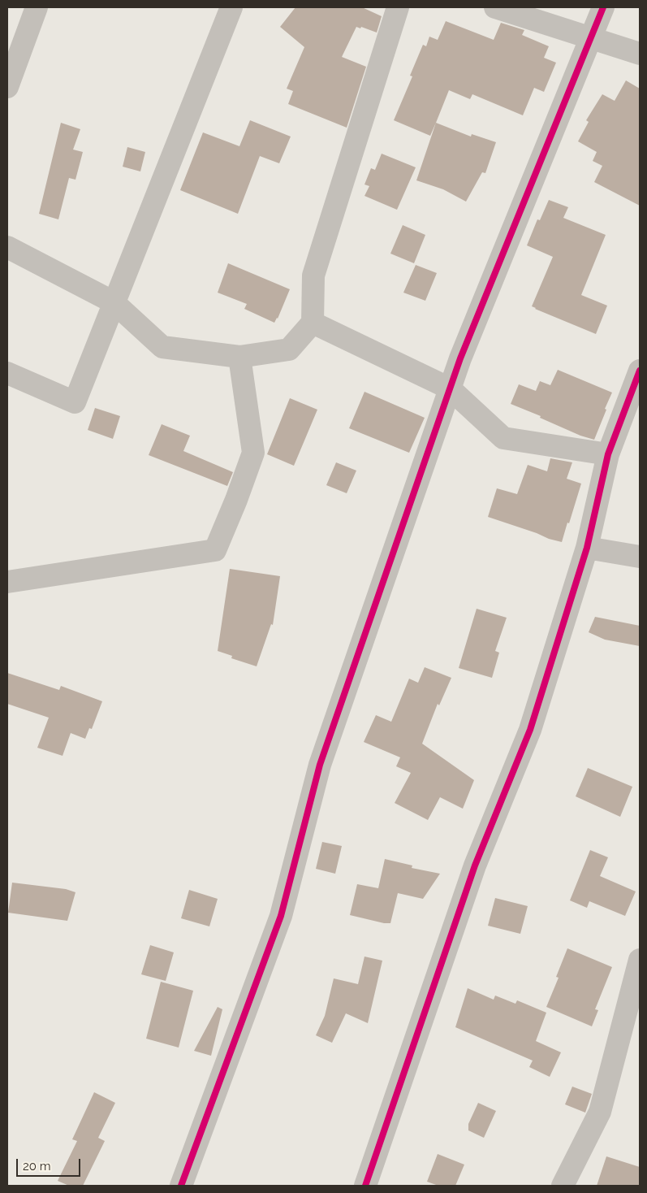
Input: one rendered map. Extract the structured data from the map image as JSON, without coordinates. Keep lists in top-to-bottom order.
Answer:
{
  "scale_bar": "20 m"
}
